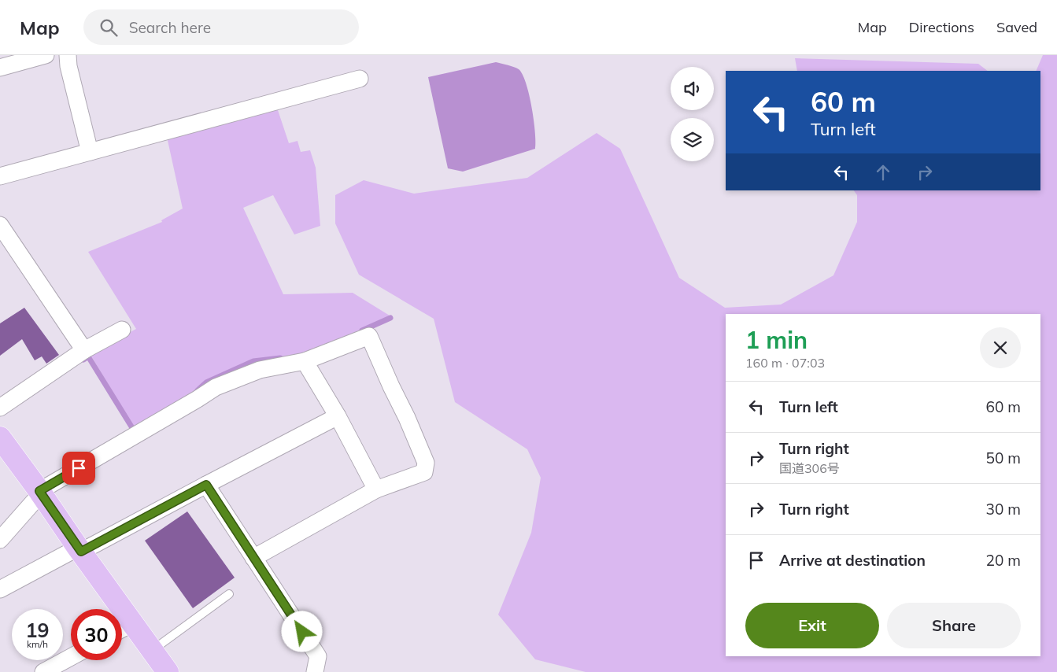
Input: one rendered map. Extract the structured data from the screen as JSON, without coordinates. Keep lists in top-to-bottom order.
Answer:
{
  "page": {
    "header": "Map",
    "search": "Search here",
    "nav": ["Map", "Directions", "Saved"],
    "turn": ["60 m", "Turn left"],
    "heading": ["1 min", "160 m · 07:03"],
    "list": [
      {
        "name": "Turn left",
        "value": "60 m"
      },
      {
        "name": "Turn right",
        "note": "国道306号",
        "value": "50 m"
      },
      {
        "name": "Turn right",
        "value": "30 m"
      },
      {
        "name": "Arrive at destination",
        "value": "20 m"
      }
    ],
    "buttons": ["Exit", "Share"],
    "speed": "19 km/h",
    "limit": "30"
  }
}
